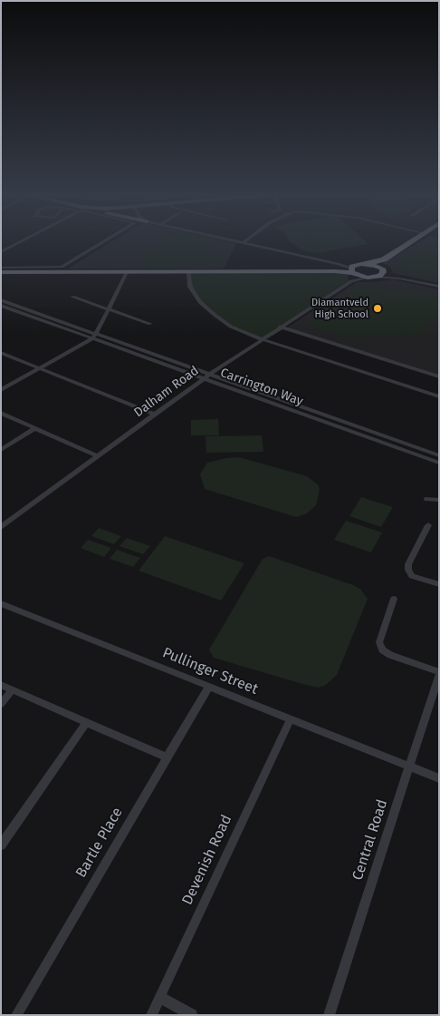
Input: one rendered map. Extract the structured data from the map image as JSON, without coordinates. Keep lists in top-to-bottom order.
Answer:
{
  "streets": {
    "street": [
      "Carrington Way",
      "Dalham Road",
      "Pullinger Street",
      "Central Road",
      "Bartle Place",
      "Devenish Road"
    ]
  },
  "crossings": [
    ["Carrington Way", "Dalham Road"],
    ["Pullinger Street", "Central Road"],
    ["Pullinger Street", "Bartle Place"],
    ["Pullinger Street", "Devenish Road"]
  ],
  "places": ["Diamantveld High School"]
}
